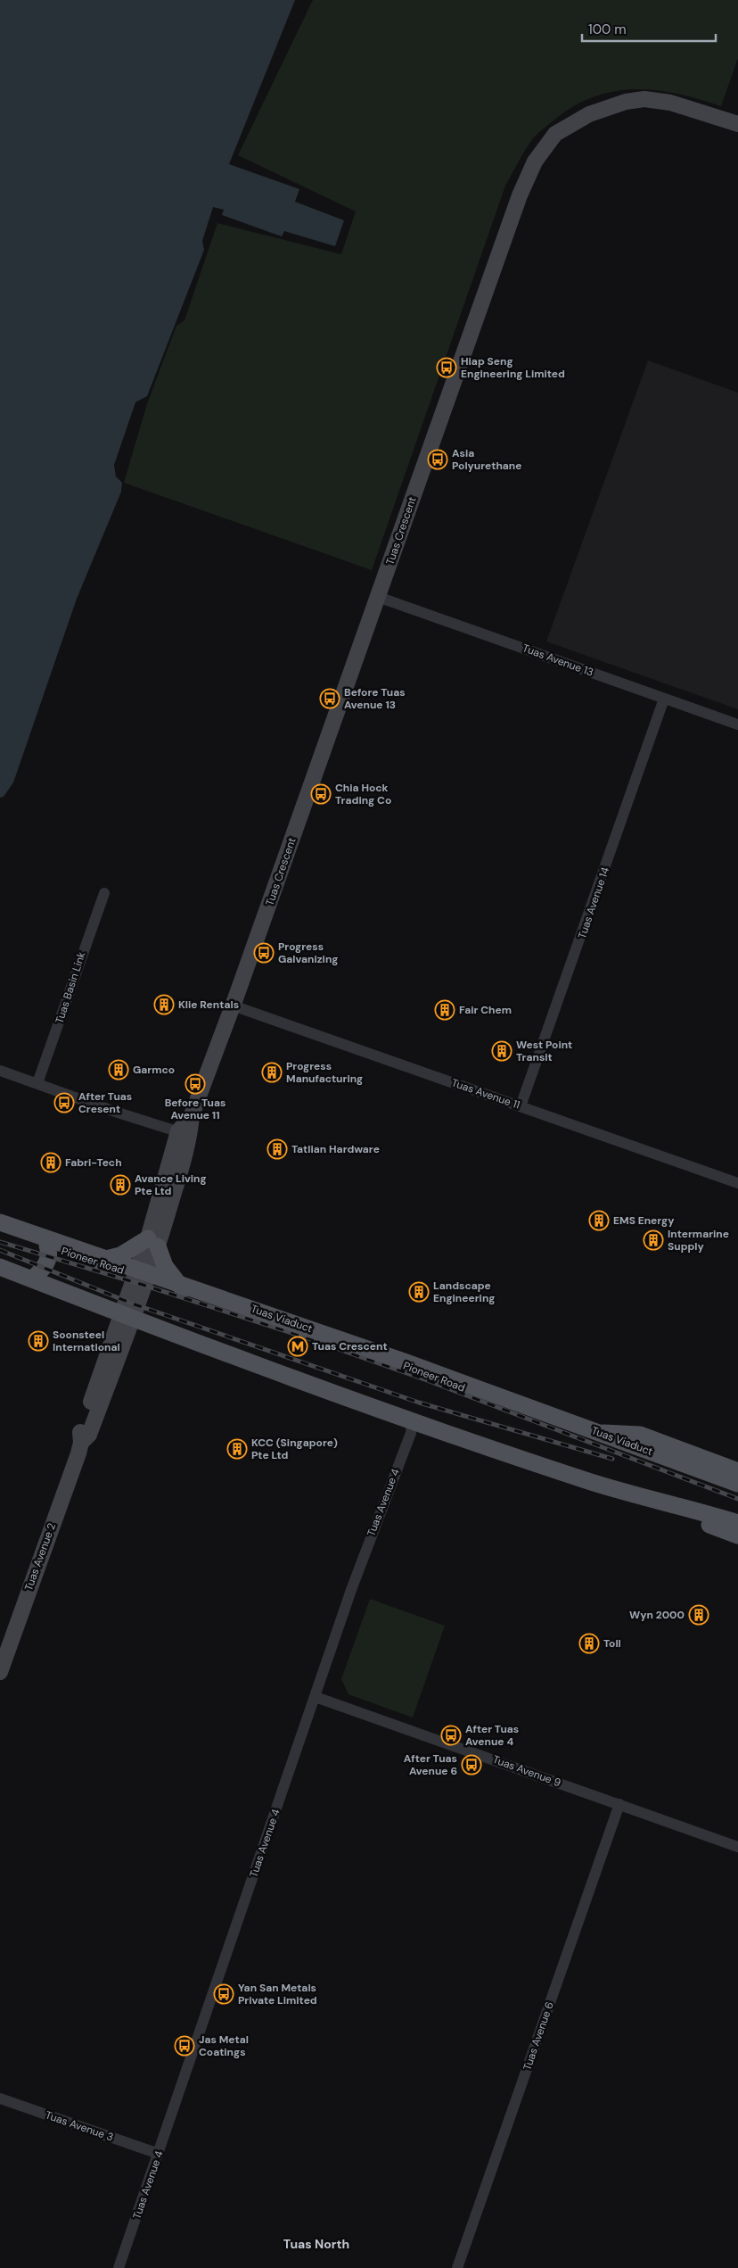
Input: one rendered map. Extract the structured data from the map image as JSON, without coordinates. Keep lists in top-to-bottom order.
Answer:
{
  "streets": {
    "main road": ["Pioneer Road", "Tuas Viaduct"],
    "street": [
      "Tuas Crescent",
      "Tuas Avenue 13",
      "Tuas Avenue 14",
      "Tuas Basin Link",
      "Tuas Avenue 11",
      "Tuas Avenue 4",
      "Tuas Avenue 2",
      "Tuas Avenue 9",
      "Tuas Avenue 6",
      "Tuas Avenue 3"
    ]
  },
  "crossings": [
    ["Tuas Crescent", "Tuas Avenue 13"],
    ["Tuas Crescent", "Tuas Avenue 11"],
    ["Tuas Crescent", "Pioneer Road"],
    ["Tuas Crescent", "Tuas Avenue 2"],
    ["Tuas Avenue 13", "Tuas Avenue 14"],
    ["Tuas Avenue 14", "Tuas Avenue 11"],
    ["Tuas Avenue 4", "Tuas Avenue 9"],
    ["Tuas Avenue 4", "Tuas Avenue 3"],
    ["Tuas Avenue 9", "Tuas Avenue 6"]
  ],
  "districts": ["Tuas North"],
  "places": {
    "bus stop": [
      "Hiap Seng Engineering Limited",
      "Asia Polyurethane",
      "Before Tuas Avenue 13",
      "Chia Hock Trading Co",
      "Progress Galvanizing",
      "Before Tuas Avenue 11",
      "After Tuas Cresent",
      "After Tuas Avenue 4",
      "After Tuas Avenue 6",
      "Yan San Metals Private Limited",
      "Jas Metal Coatings"
    ],
    "building": [
      "Klie Rentals",
      "Fair Chem",
      "West Point Transit",
      "Garmco",
      "Progress Manufacturing",
      "Tatlian Hardware",
      "Fabri-Tech",
      "Avance Living Pte Ltd",
      "EMS Energy",
      "Intermarine Supply",
      "Landscape Engineering",
      "Soonsteel International",
      "KCC (Singapore) Pte Ltd",
      "Wyn 2000",
      "Toll"
    ],
    "metro station": ["Tuas Crescent"]
  },
  "scale_bar": "100 m"
}
